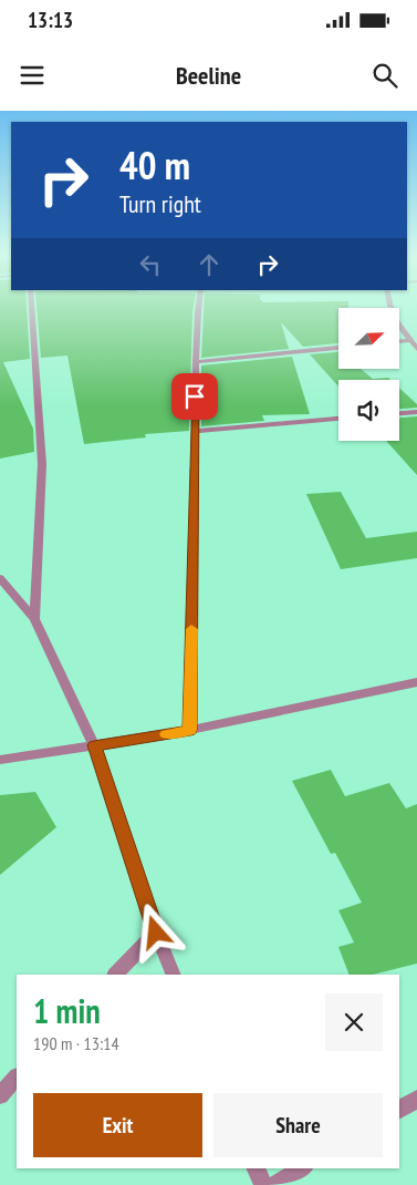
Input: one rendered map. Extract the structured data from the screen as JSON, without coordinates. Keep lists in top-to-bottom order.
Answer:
{
  "north": "top right",
  "page": {
    "status": "13:13",
    "header": "Beeline",
    "turn": ["40 m", "Turn right"],
    "heading": ["1 min", "190 m · 13:14"],
    "buttons": ["Exit", "Share"]
  }
}
